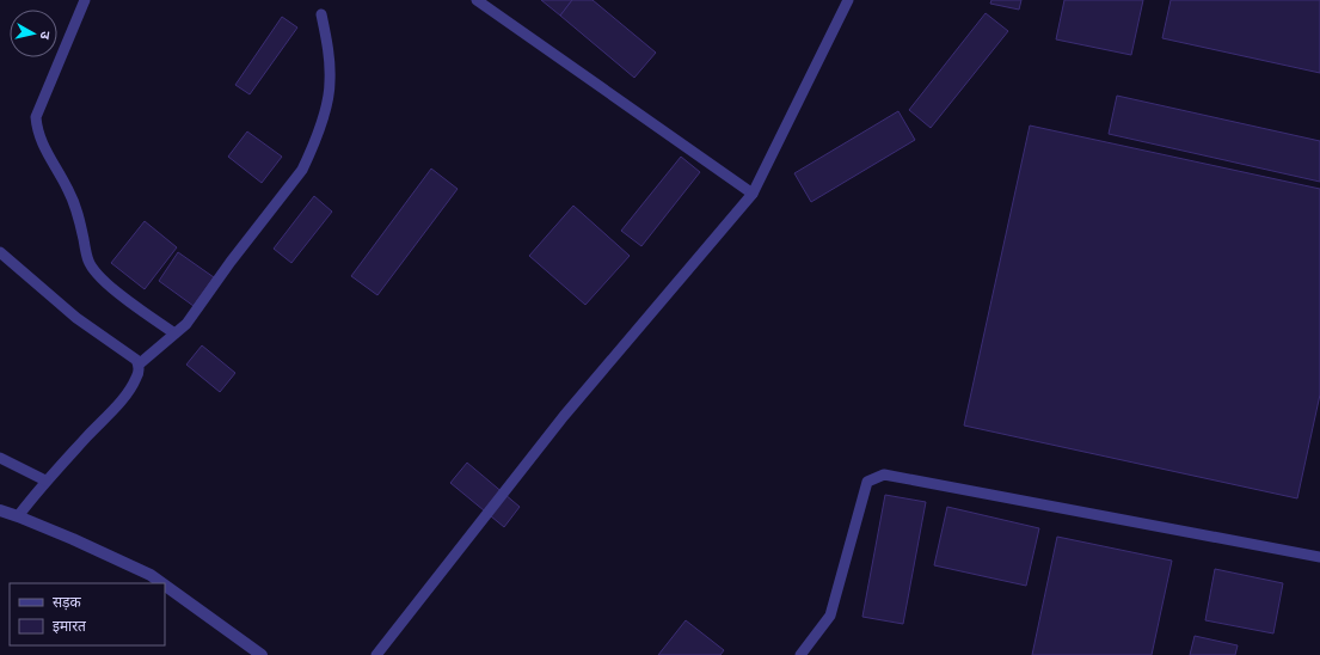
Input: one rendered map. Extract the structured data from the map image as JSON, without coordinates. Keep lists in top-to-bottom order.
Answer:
{
  "legend": ["सड़क", "इमारत"],
  "north": "right"
}
